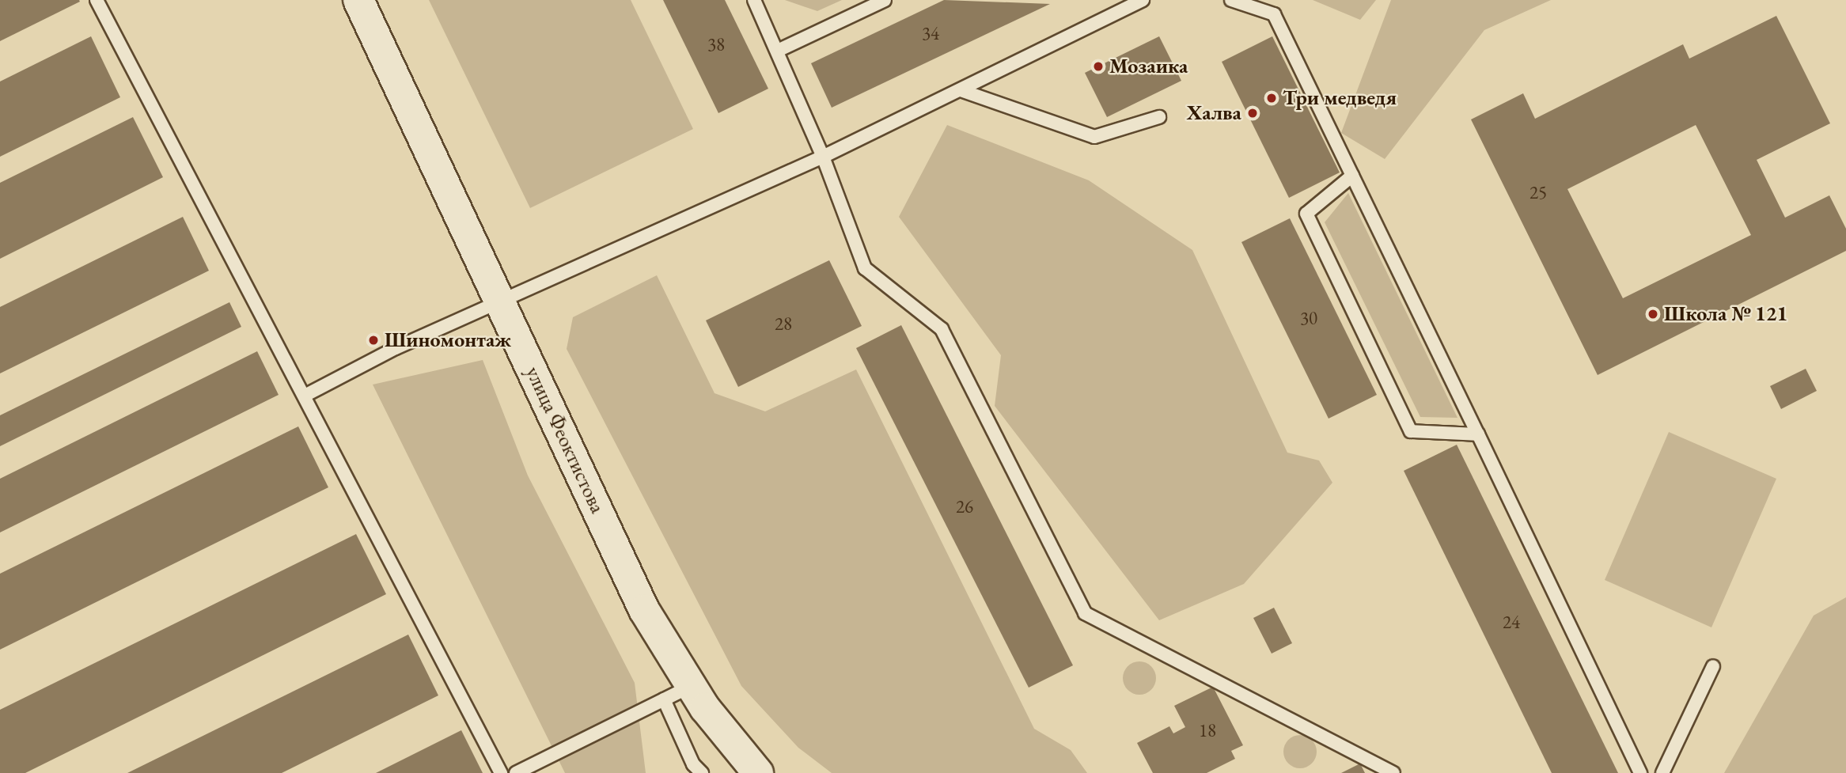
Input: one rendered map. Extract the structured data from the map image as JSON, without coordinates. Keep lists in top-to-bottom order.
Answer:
{
  "streets": {
    "street": ["улица Феоктистова"]
  },
  "places": [
    "Мозаика",
    "Три медведя",
    "Халва",
    "Школа № 121",
    "Шиномонтаж"
  ],
  "house_numbers": [
    "34",
    "38",
    "25",
    "30",
    "28",
    "26",
    "24",
    "18"
  ]
}
